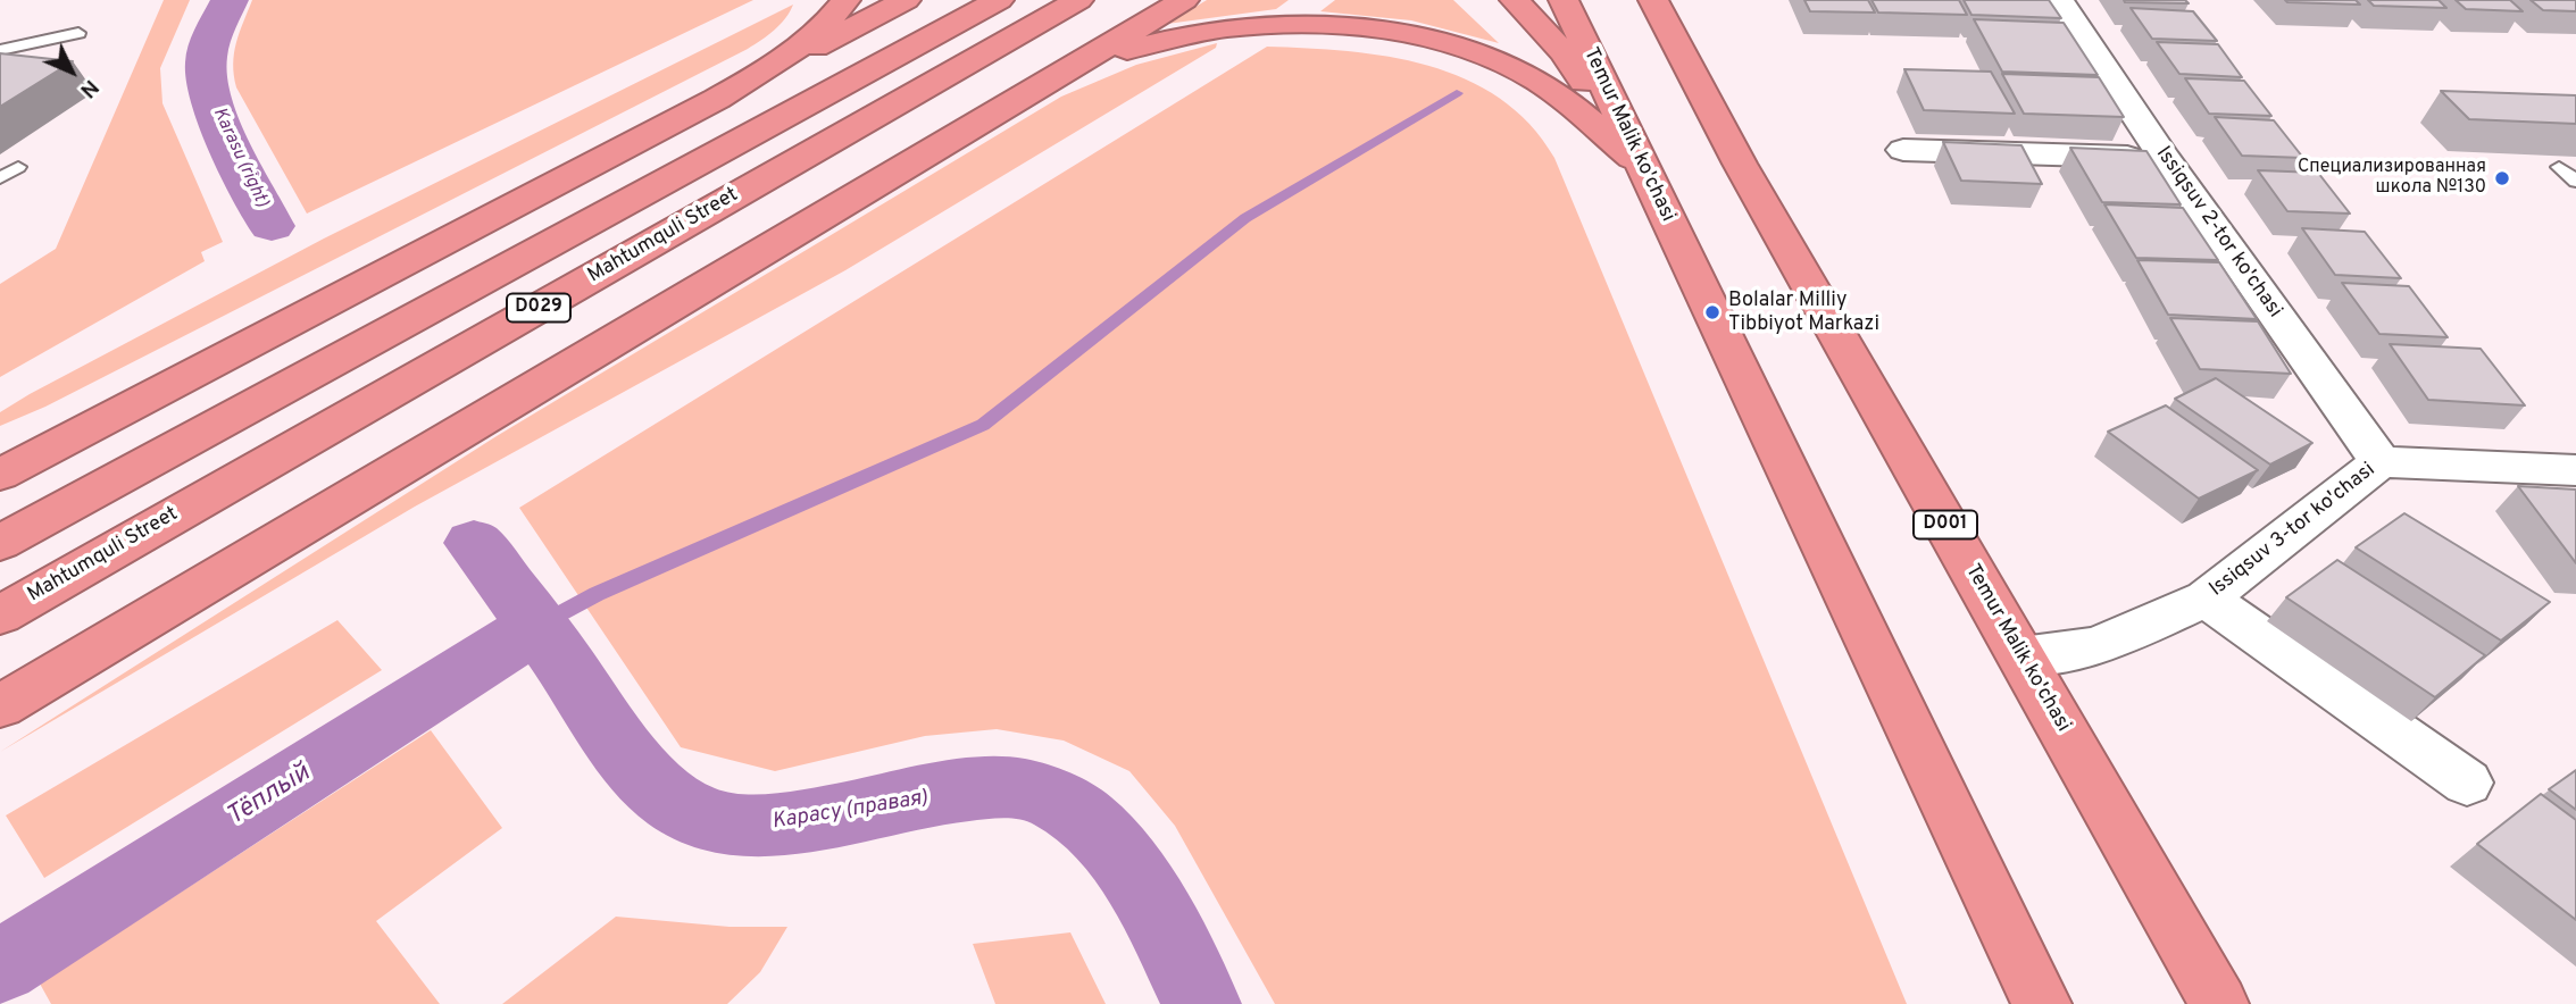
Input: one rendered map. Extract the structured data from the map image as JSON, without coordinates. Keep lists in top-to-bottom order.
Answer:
{
  "streets": {
    "highway": [
      "Temur Malik ko'chasi",
      "Mahtumquli Street",
      "D029",
      "D001"
    ],
    "street": ["Issiqsuv 2-tor ko'chasi", "Issiqsuv 3-tor ko'chasi"]
  },
  "crossings": [
    ["Temur Malik ko'chasi", "Issiqsuv 3-tor ko'chasi"],
    ["Issiqsuv 2-tor ko'chasi", "Issiqsuv 3-tor ko'chasi"]
  ],
  "water": ["Karasu (right)", "Тёплый", "Карасу (правая)"],
  "places": ["Специализированная школа №130", "Bolalar Milliy Tibbiyot Markazi"],
  "north": "bottom right"
}
